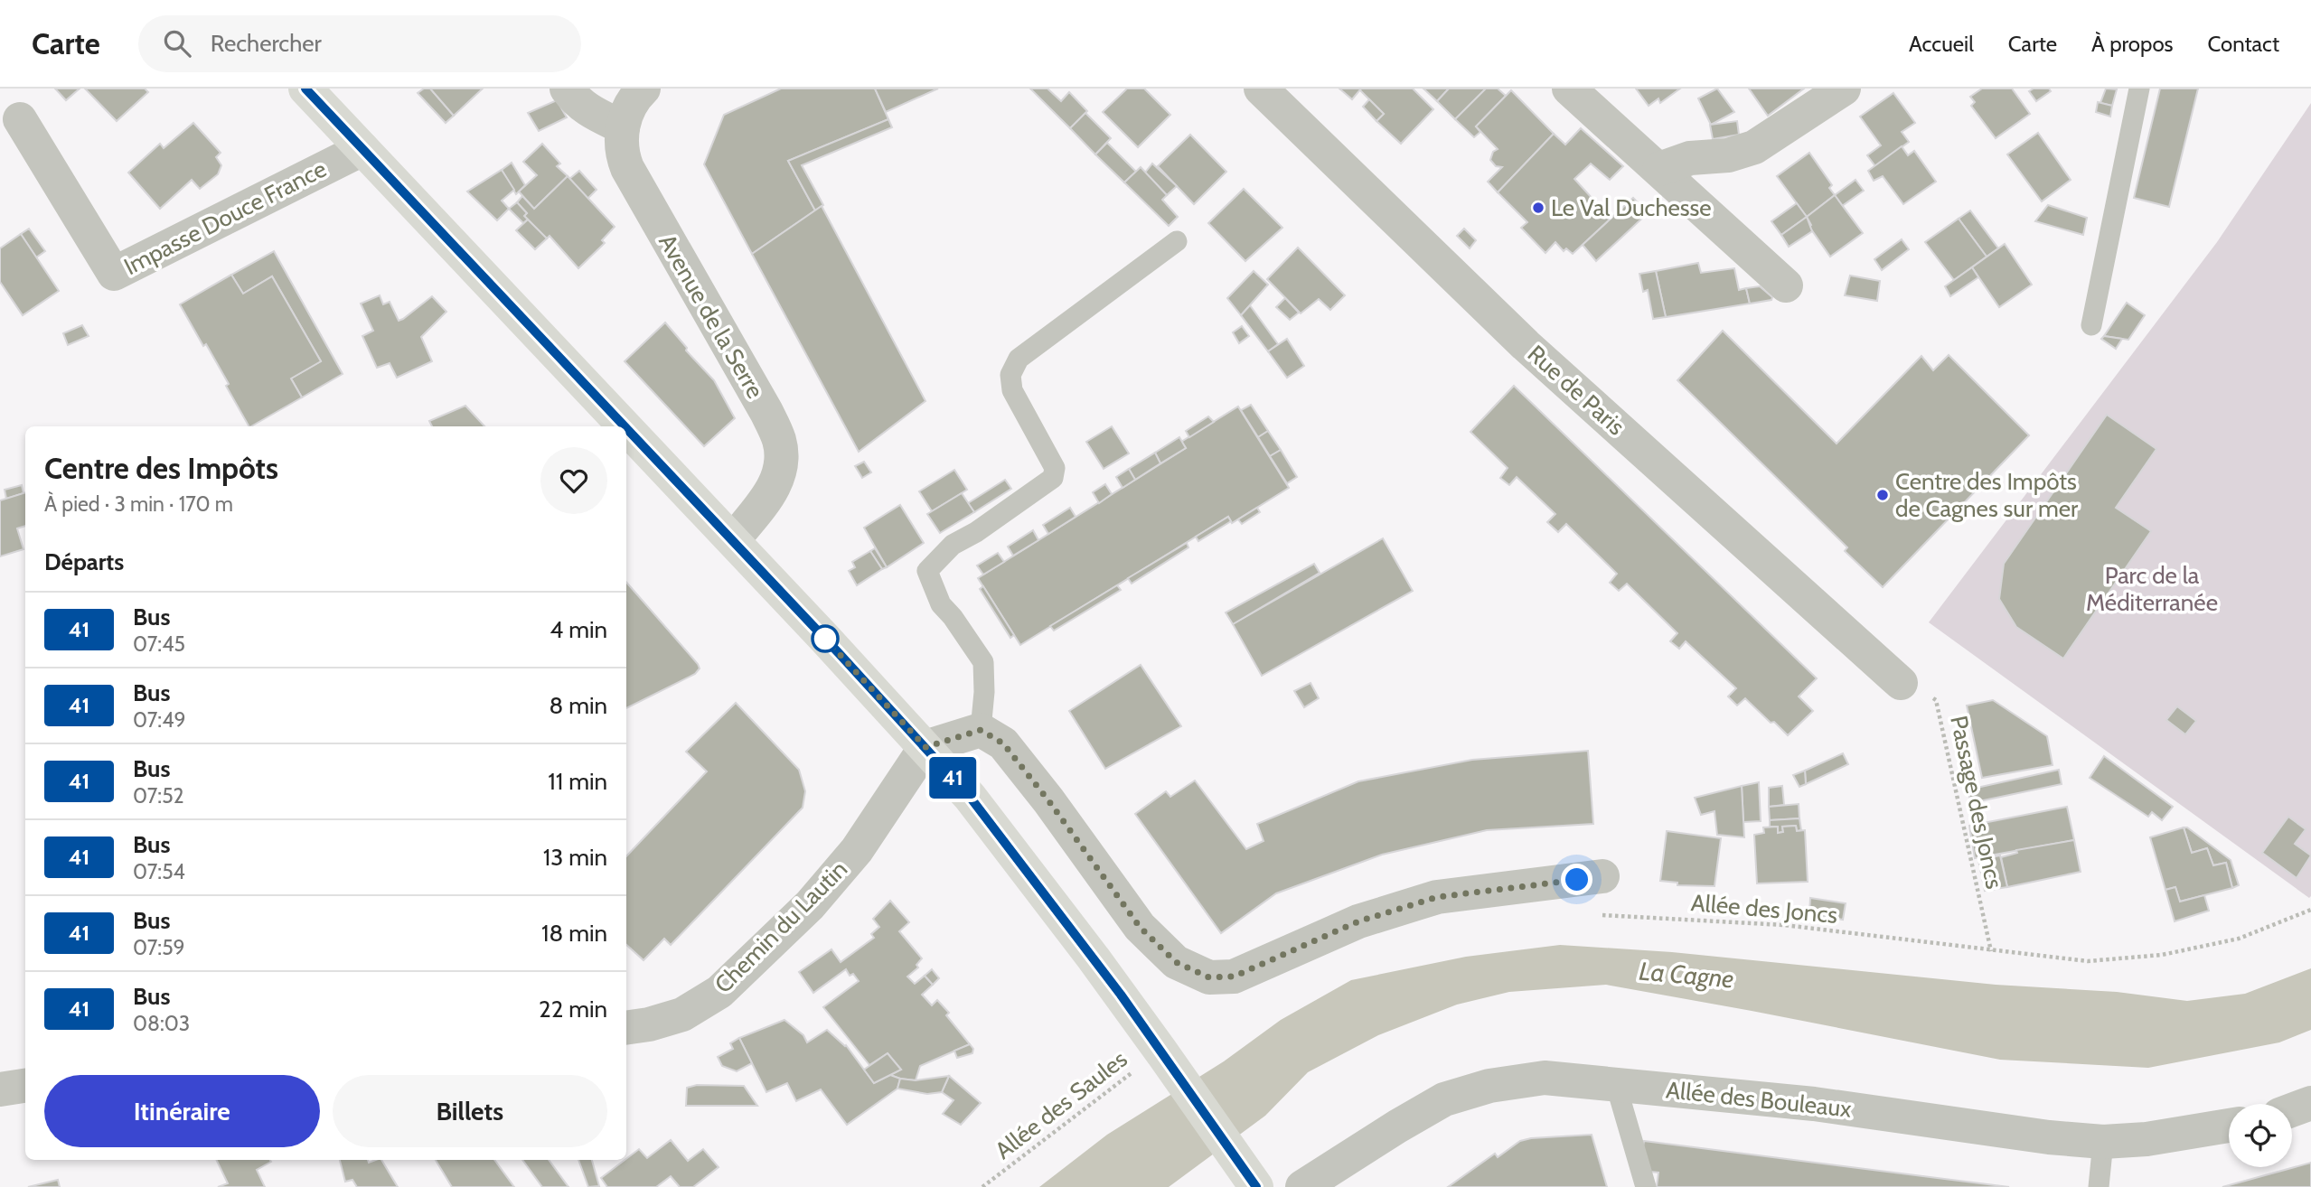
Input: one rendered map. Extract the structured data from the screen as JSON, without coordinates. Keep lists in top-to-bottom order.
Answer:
{
  "streets": {
    "street": [
      "Impasse Douce France",
      "Avenue de la Serre",
      "Rue de Paris",
      "Chemin du Lautin",
      "Allée des Bouleaux"
    ],
    "path": ["Passage des Joncs", "Allée des Joncs", "Allée des Saules"]
  },
  "crossings": [
    ["Rue de Paris", "Passage des Joncs"],
    ["Passage des Joncs", "Allée des Joncs"]
  ],
  "water": ["La Cagne"],
  "parks": ["Parc de la Méditerranée"],
  "places": ["Le Val Duchesse", "Centre des Impôts de Cagnes sur mer"],
  "lines": ["bus line 41"],
  "page": {
    "header": "Carte",
    "search": "Rechercher",
    "nav": [
      "Accueil",
      "Carte",
      "À propos",
      "Contact"
    ],
    "on_map": "41",
    "heading": [
      ["Centre des Impôts", "À pied · 3 min · 170 m"],
      "Départs"
    ],
    "list": [
      {
        "mark": "41",
        "name": "Bus",
        "note": "07:45",
        "value": "4 min"
      },
      {
        "mark": "41",
        "name": "Bus",
        "note": "07:49",
        "value": "8 min"
      },
      {
        "mark": "41",
        "name": "Bus",
        "note": "07:52",
        "value": "11 min"
      },
      {
        "mark": "41",
        "name": "Bus",
        "note": "07:54",
        "value": "13 min"
      },
      {
        "mark": "41",
        "name": "Bus",
        "note": "07:59",
        "value": "18 min"
      },
      {
        "mark": "41",
        "name": "Bus",
        "note": "08:03",
        "value": "22 min"
      }
    ],
    "buttons": ["Itinéraire", "Billets"]
  }
}
